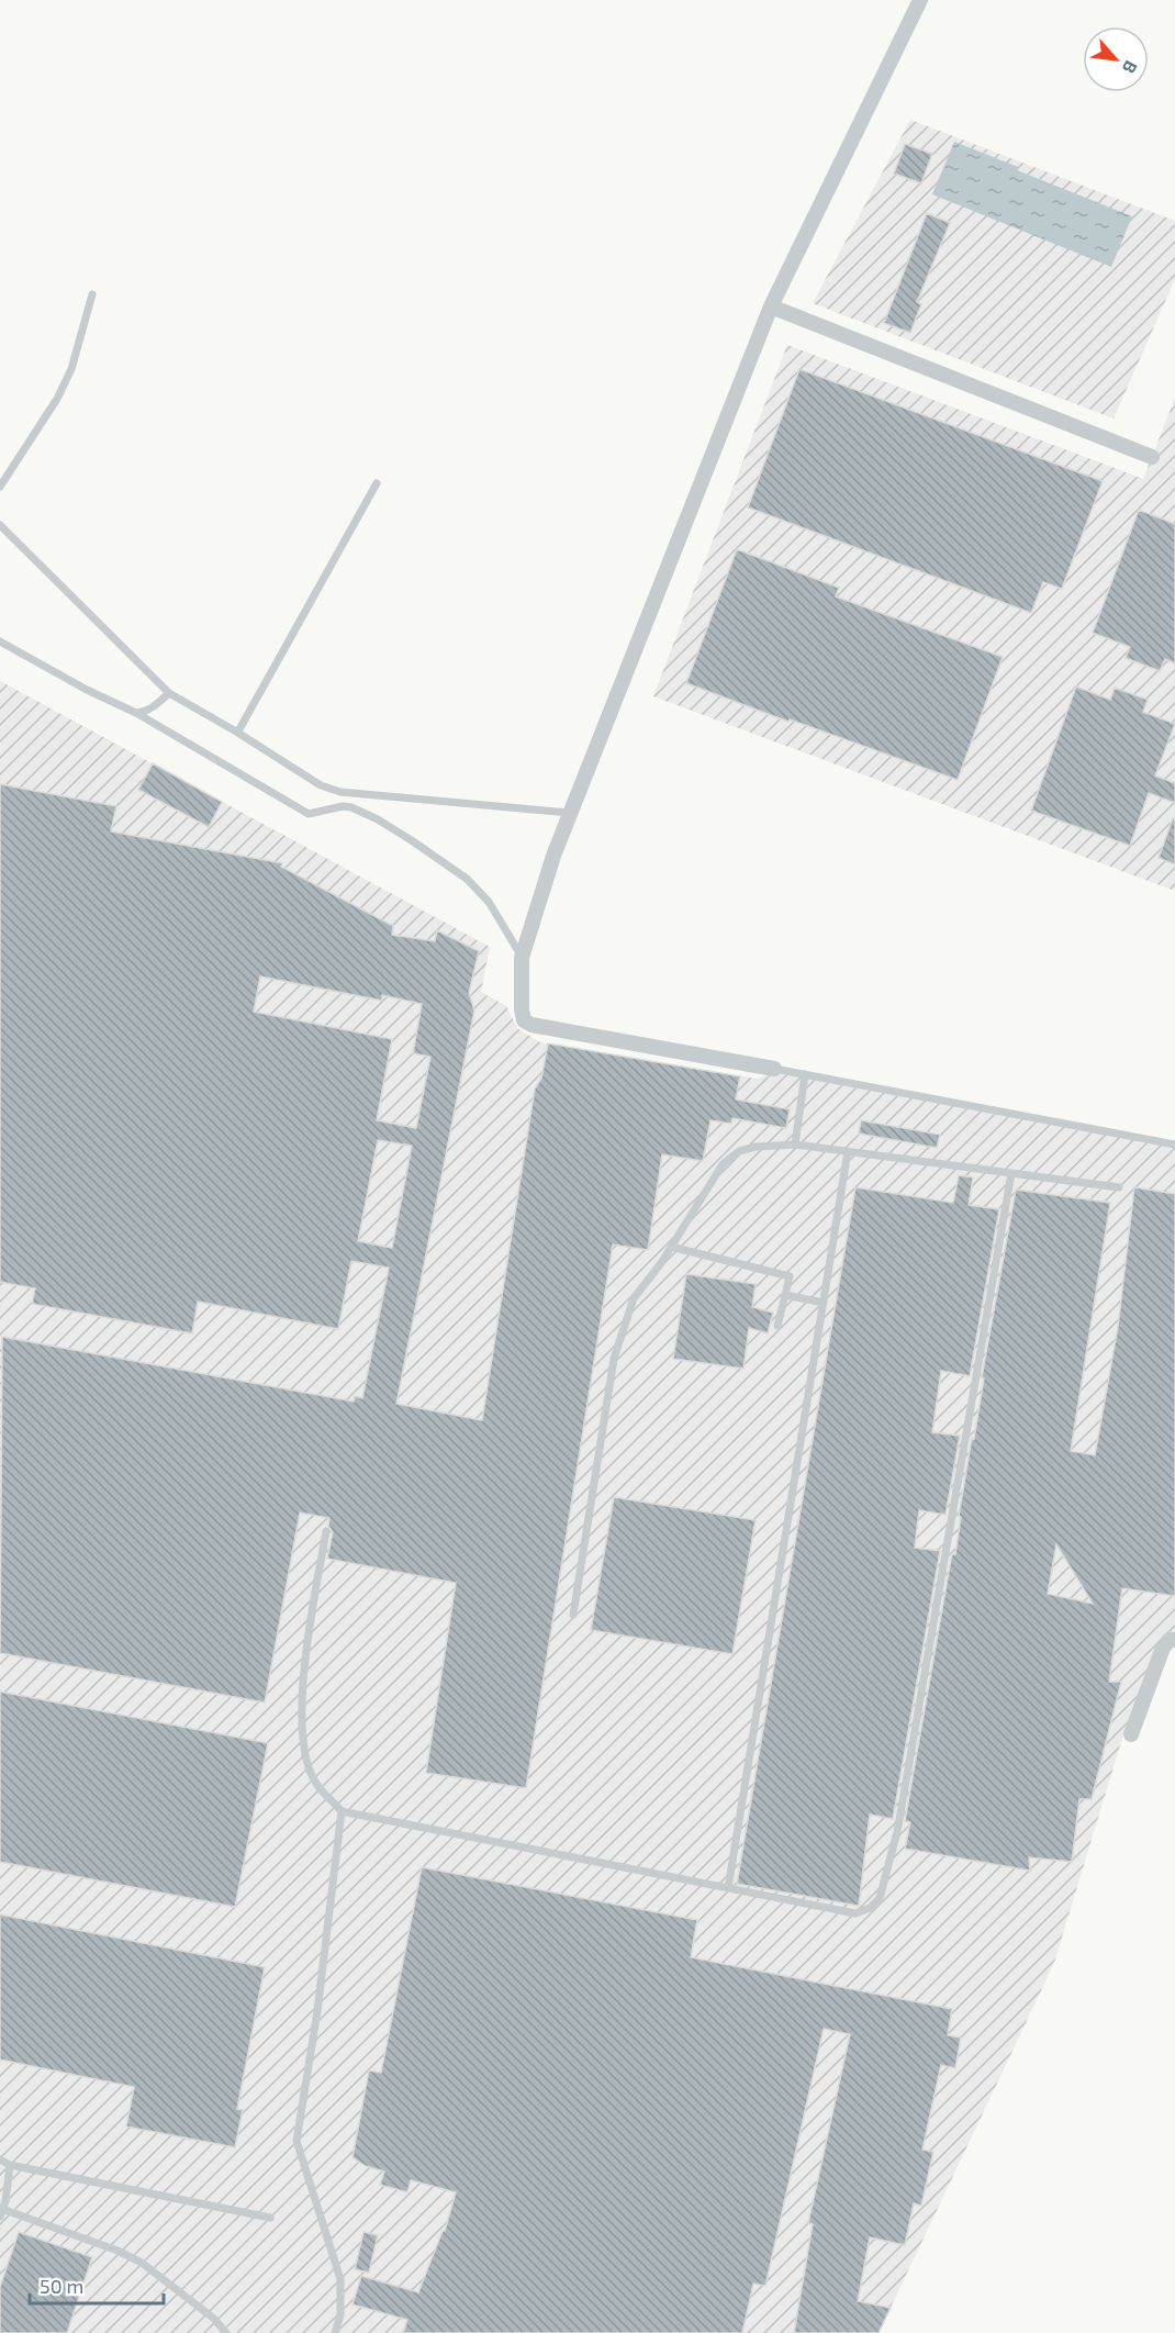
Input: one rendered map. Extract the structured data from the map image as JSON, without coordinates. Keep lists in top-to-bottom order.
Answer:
{
  "scale_bar": "50 m",
  "north": "bottom right"
}
